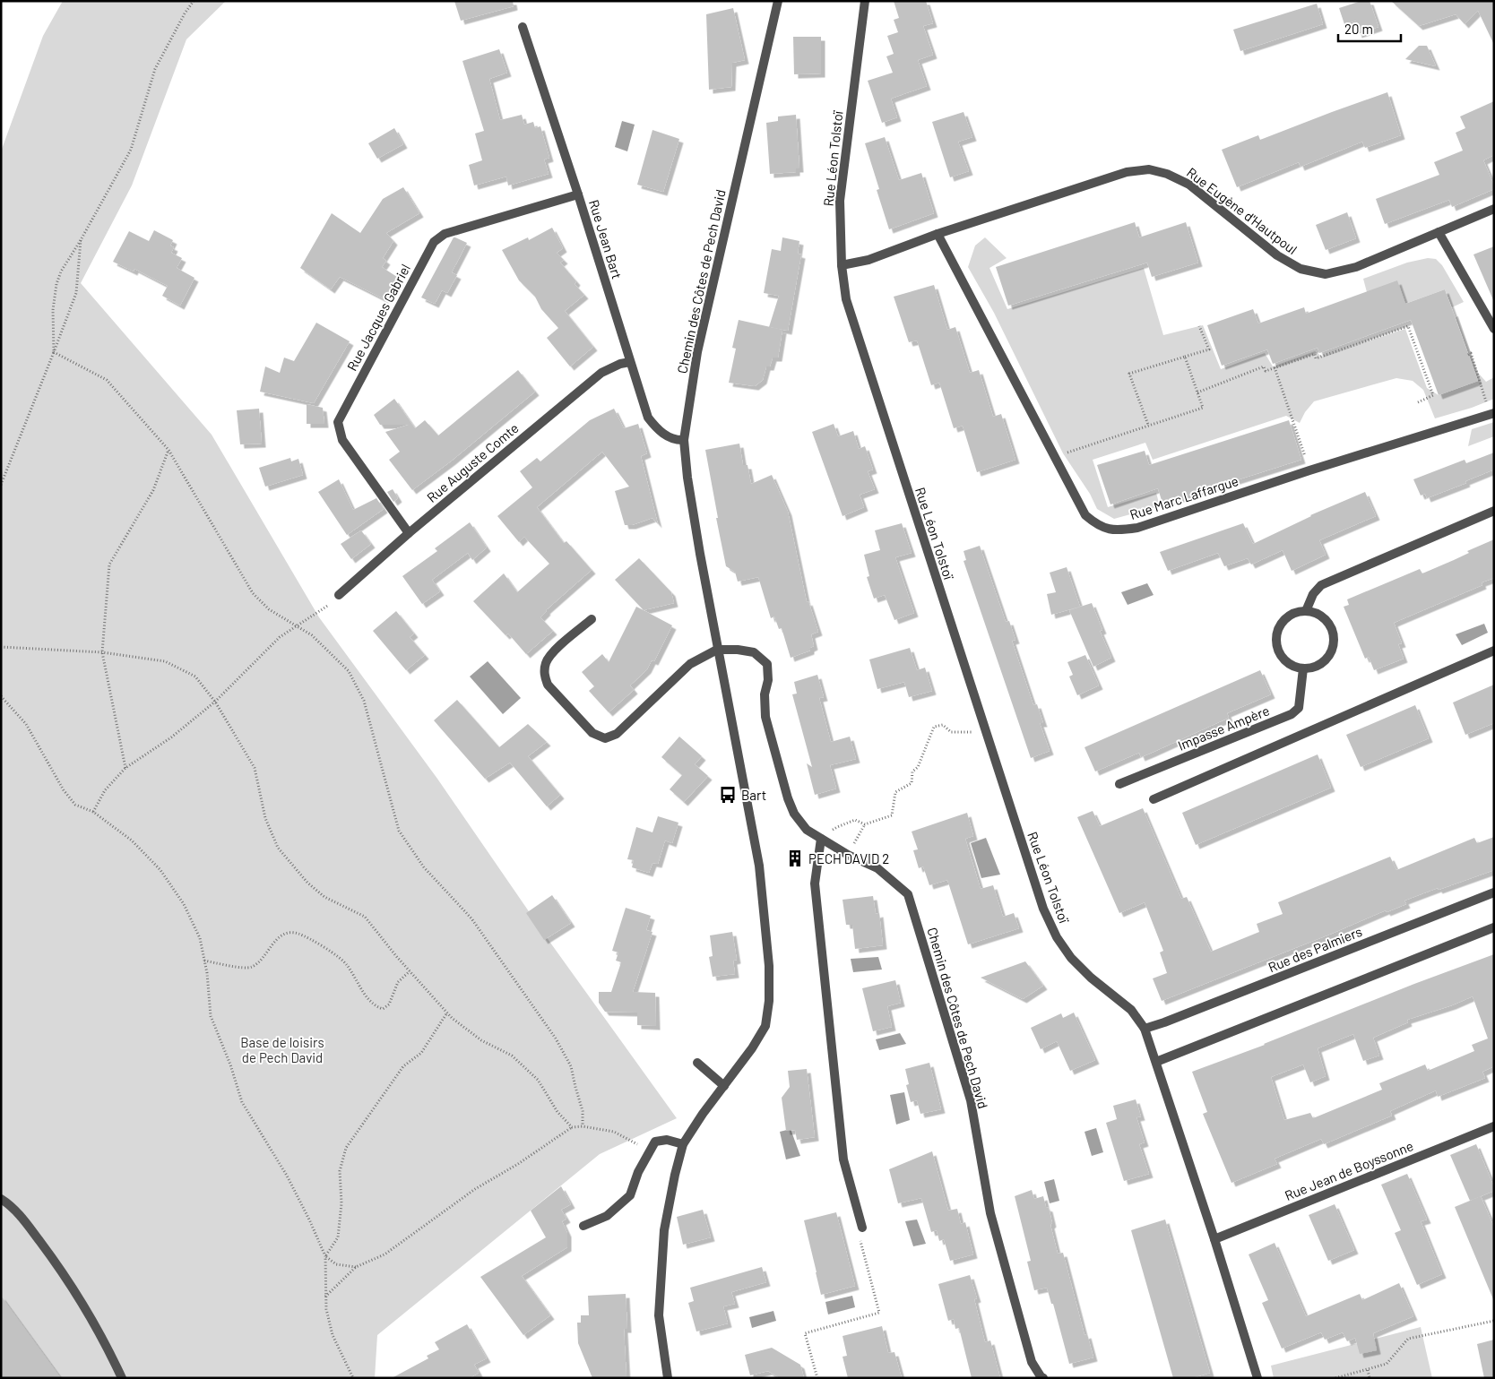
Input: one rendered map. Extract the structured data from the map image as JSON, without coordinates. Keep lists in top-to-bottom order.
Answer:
{
  "streets": {
    "street": [
      "Rue Léon Tolstoï",
      "Rue Eugène d'Hautpoul",
      "Rue Jean Bart",
      "Chemin des Côtes de Pech David",
      "Rue Jacques Gabriel",
      "Rue Auguste Comte",
      "Rue Marc Laffargue",
      "Impasse Ampère",
      "Rue des Palmiers",
      "Rue Jean de Boyssonne"
    ]
  },
  "crossings": [
    ["Rue Léon Tolstoï", "Rue Eugène d'Hautpoul"],
    ["Rue Léon Tolstoï", "Rue des Palmiers"],
    ["Rue Eugène d'Hautpoul", "Rue Marc Laffargue"],
    ["Rue Jean Bart", "Chemin des Côtes de Pech David"],
    ["Rue Jean Bart", "Rue Jacques Gabriel"],
    ["Rue Jean Bart", "Rue Auguste Comte"],
    ["Rue Jacques Gabriel", "Rue Auguste Comte"]
  ],
  "parks": ["Base de loisirs de Pech David"],
  "places": {
    "bus stop": ["Bart"],
    "building": ["PECH DAVID 2"]
  },
  "scale_bar": "20 m"
}
